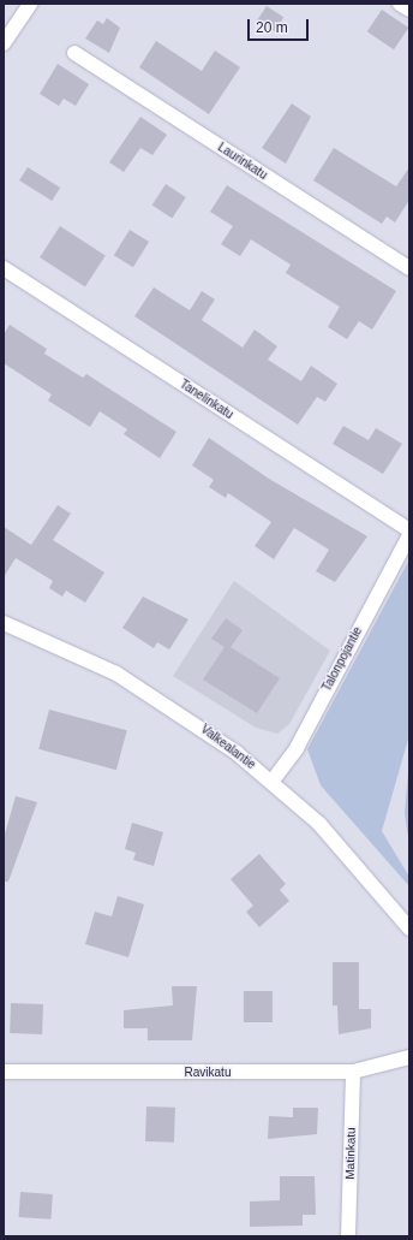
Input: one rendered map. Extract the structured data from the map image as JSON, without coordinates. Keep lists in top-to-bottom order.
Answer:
{
  "streets": {
    "street": [
      "Laurinkatu",
      "Tanelinkatu",
      "Talonpojantie",
      "Valkealantie",
      "Ravikatu",
      "Matinkatu"
    ]
  },
  "crossings": [
    ["Talonpojantie", "Valkealantie"],
    ["Ravikatu", "Matinkatu"]
  ],
  "scale_bar": "20 m"
}
